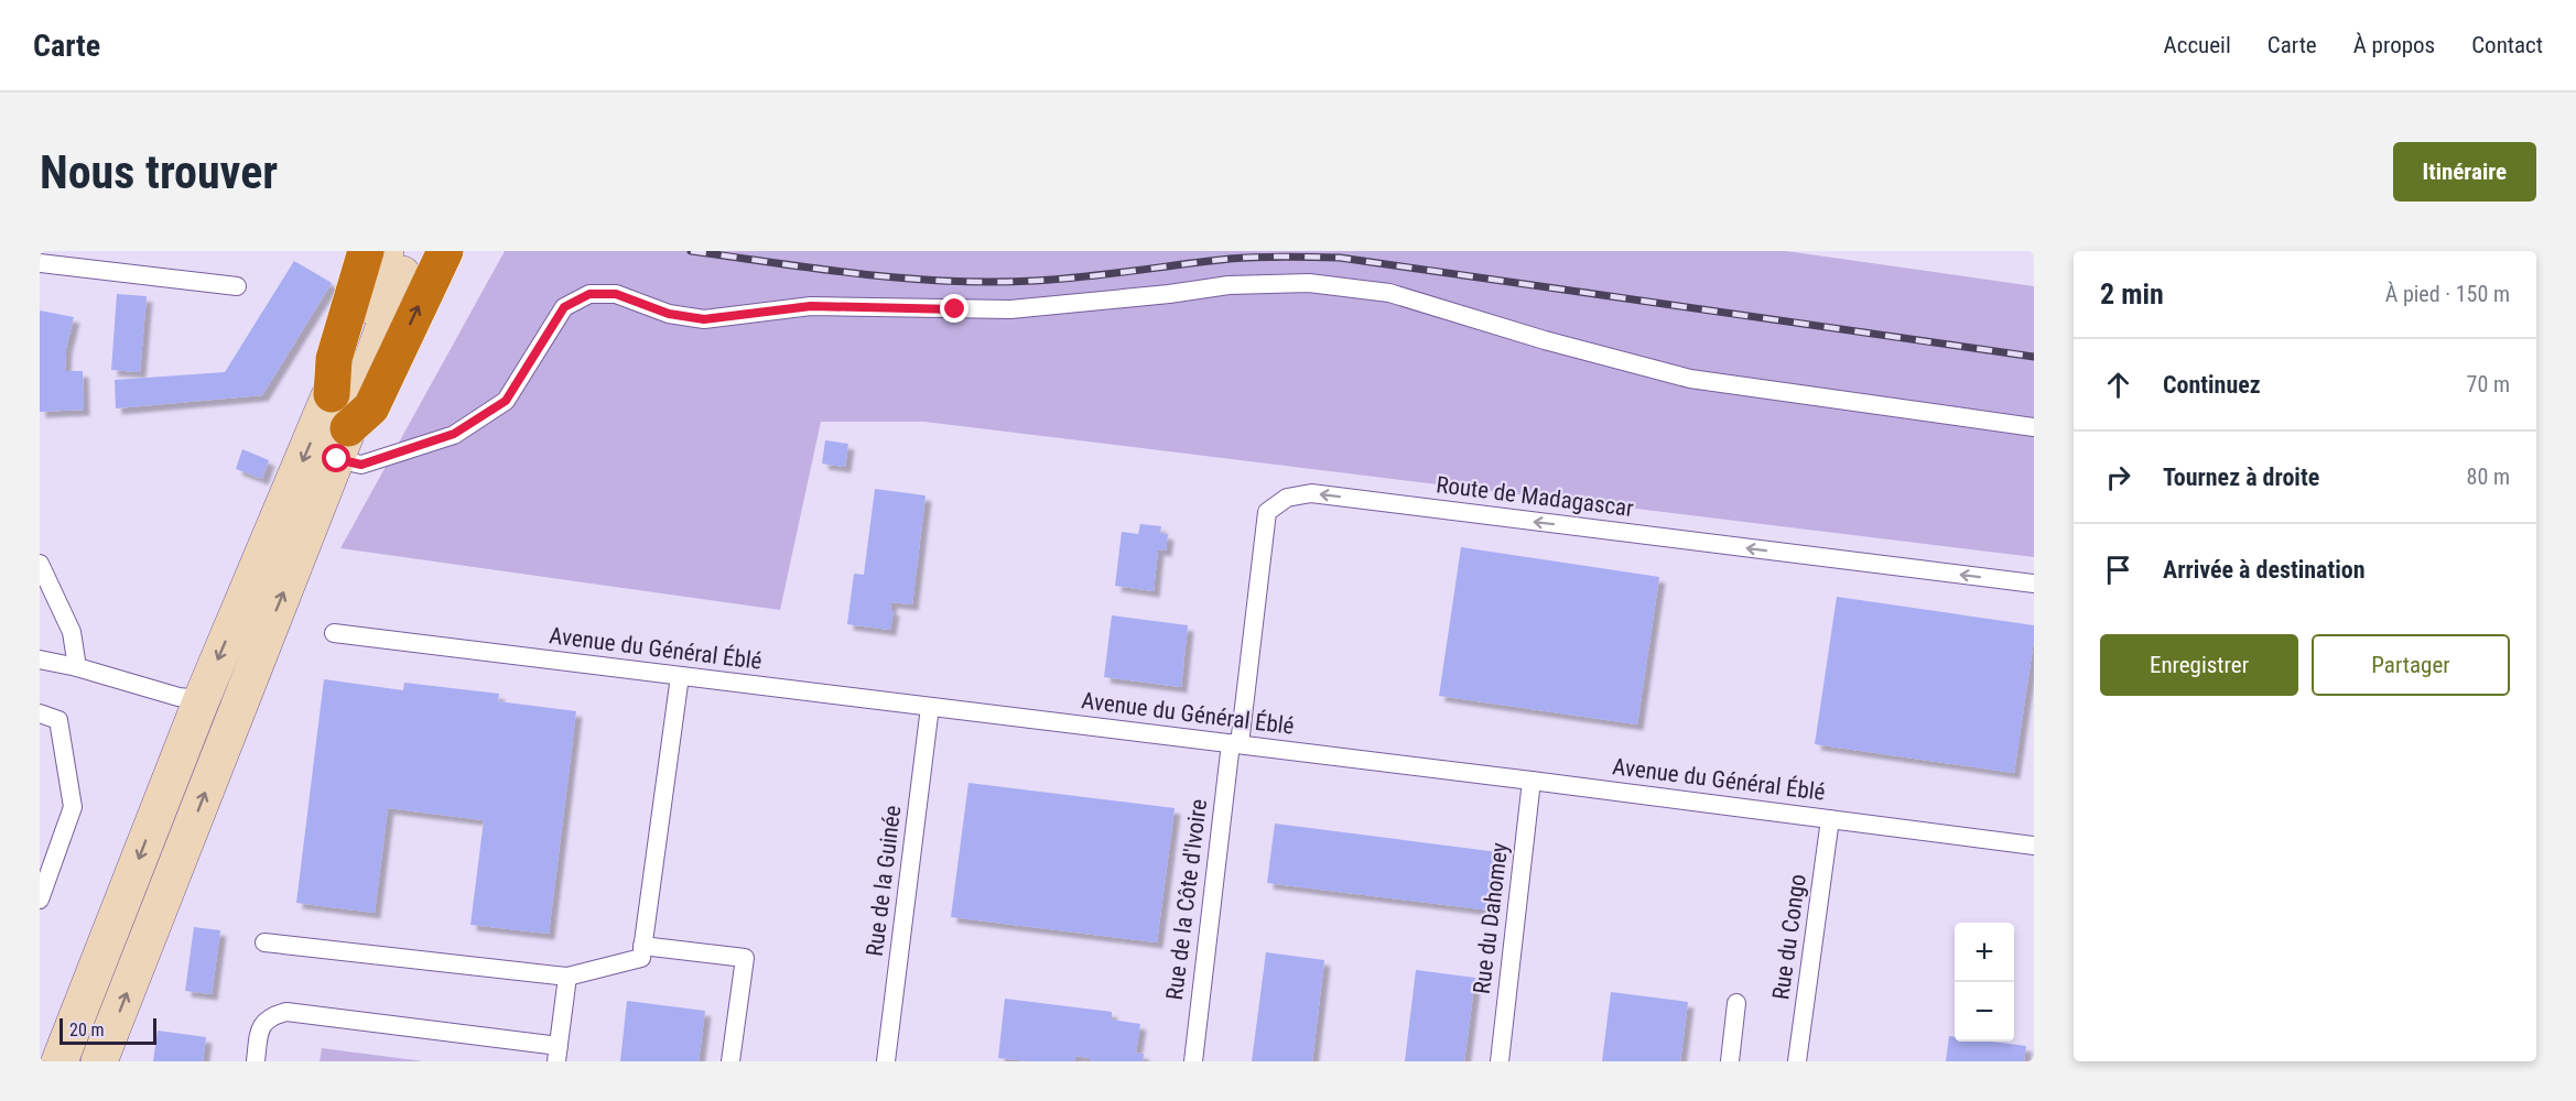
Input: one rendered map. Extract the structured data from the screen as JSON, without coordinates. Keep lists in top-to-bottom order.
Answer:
{
  "streets": {
    "lane": [
      "Route de Madagascar",
      "Avenue du Général Éblé",
      "Rue de la Guinée",
      "Rue de la Côte d'Ivoire",
      "Rue du Dahomey",
      "Rue du Congo"
    ]
  },
  "crossings": [
    ["Route de Madagascar", "Avenue du Général Éblé"],
    ["Route de Madagascar", "Rue de la Côte d'Ivoire"],
    ["Avenue du Général Éblé", "Rue de la Guinée"],
    ["Avenue du Général Éblé", "Rue de la Côte d'Ivoire"],
    ["Avenue du Général Éblé", "Rue du Dahomey"],
    ["Avenue du Général Éblé", "Rue du Congo"]
  ],
  "scale_bar": "20 m",
  "page": {
    "header": "Carte",
    "nav": [
      "Accueil",
      "Carte",
      "À propos",
      "Contact"
    ],
    "buttons": [
      "Itinéraire",
      ["Enregistrer", "Partager"]
    ],
    "title": "Nous trouver",
    "heading": ["2 min", "À pied · 150 m"],
    "list": [
      ["Continuez", "70 m"],
      ["Tournez à droite", "80 m"],
      "Arrivée à destination"
    ],
    "map_buttons": ["+", "−"],
    "scale": "20 m"
  }
}
